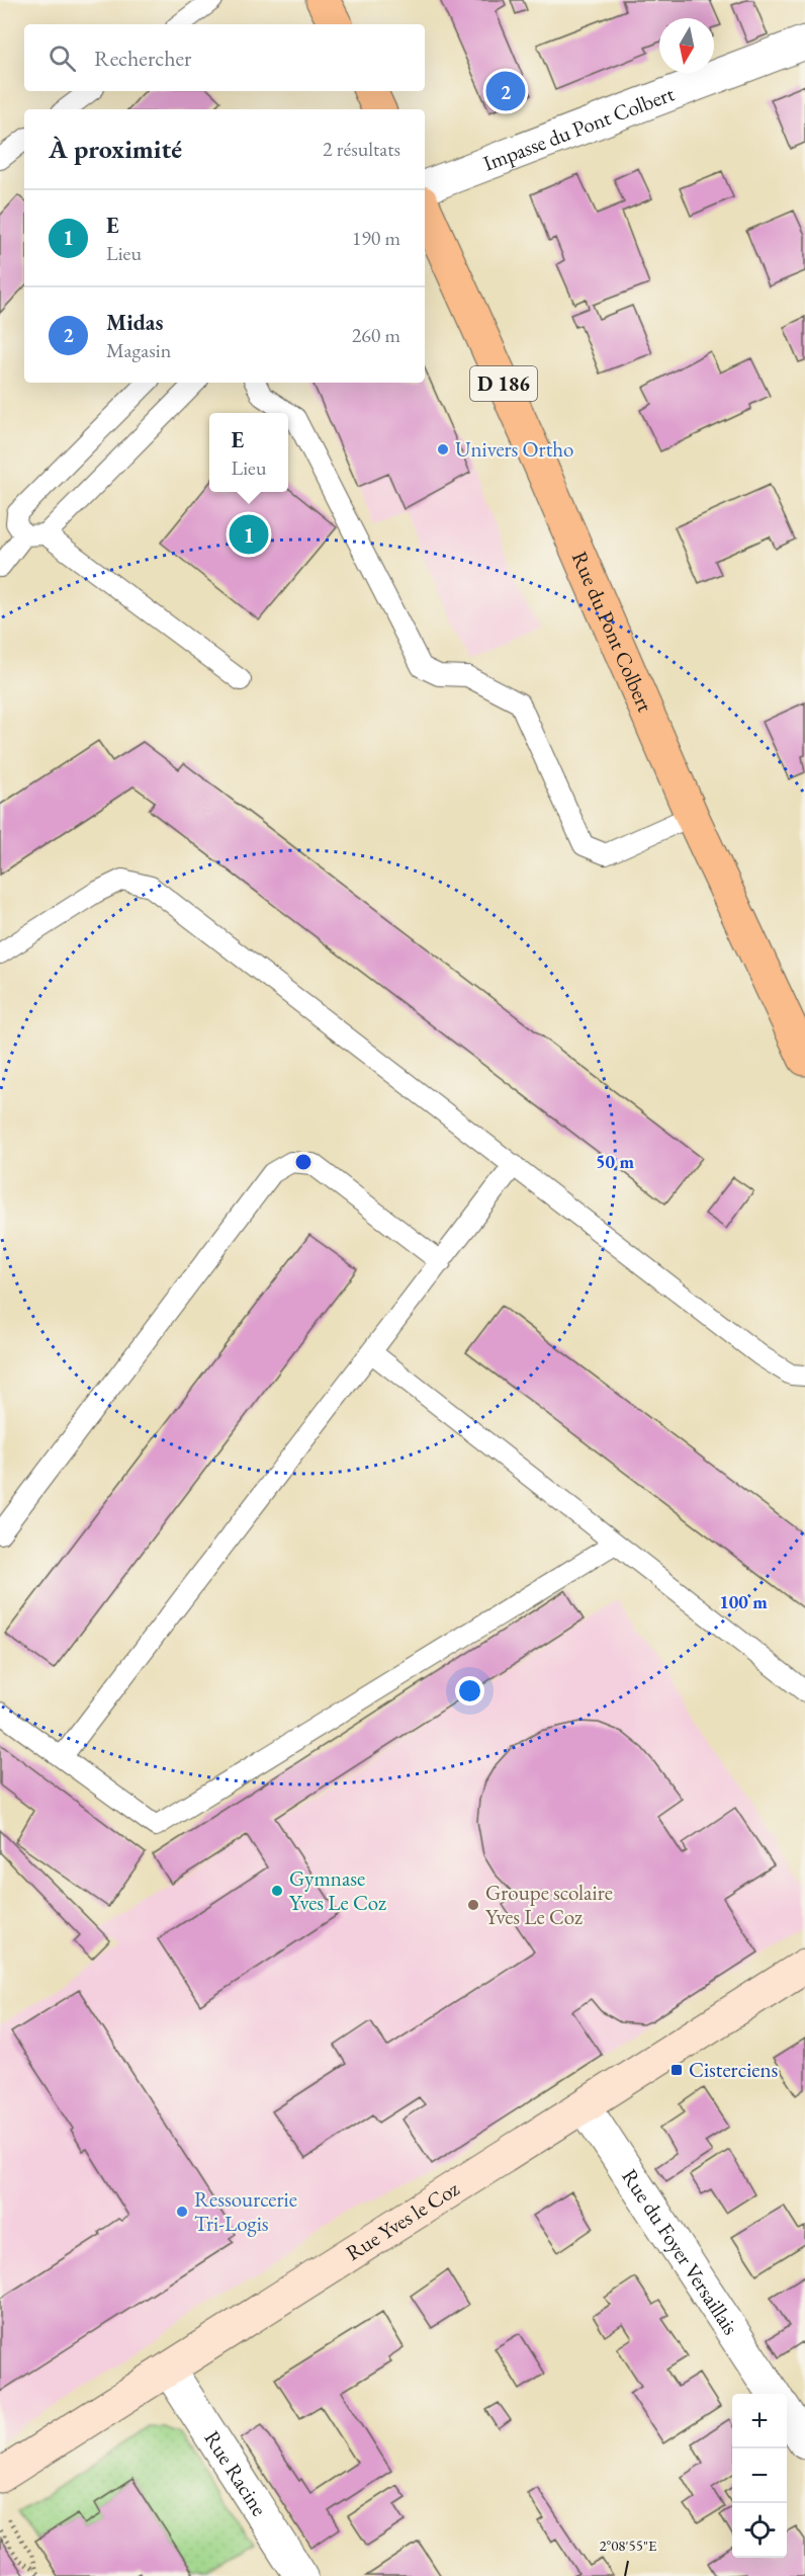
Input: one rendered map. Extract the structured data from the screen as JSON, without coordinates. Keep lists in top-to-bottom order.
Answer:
{
  "streets": {
    "main road": ["D 186", "Rue du Pont Colbert", "Rue Yves le Coz"],
    "street": ["Impasse du Pont Colbert", "Rue du Foyer Versaillais", "Rue Racine"]
  },
  "crossings": [
    ["Rue Yves le Coz", "Rue du Foyer Versaillais"],
    ["Rue Yves le Coz", "Rue Racine"]
  ],
  "places": {
    "other": [
      "Univers Ortho",
      "Gymnase Yves Le Coz",
      "Groupe scolaire Yves Le Coz",
      "Ressourcerie Tri-Logis"
    ],
    "transit": ["Cisterciens"]
  },
  "north": "bottom",
  "page": {
    "search": "Rechercher",
    "pins": ["2", "1"],
    "heading": ["À proximité", "2 résultats"],
    "list": [
      {
        "mark": "1",
        "name": "E",
        "note": "Lieu",
        "value": "190 m"
      },
      {
        "mark": "2",
        "name": "Midas",
        "note": "Magasin",
        "value": "260 m"
      }
    ],
    "popup": ["E", "Lieu"],
    "map_buttons": ["+", "−"]
  },
  "coordinates": ["2°08'55\"E"],
  "rings": ["50 m", "100 m"]
}
